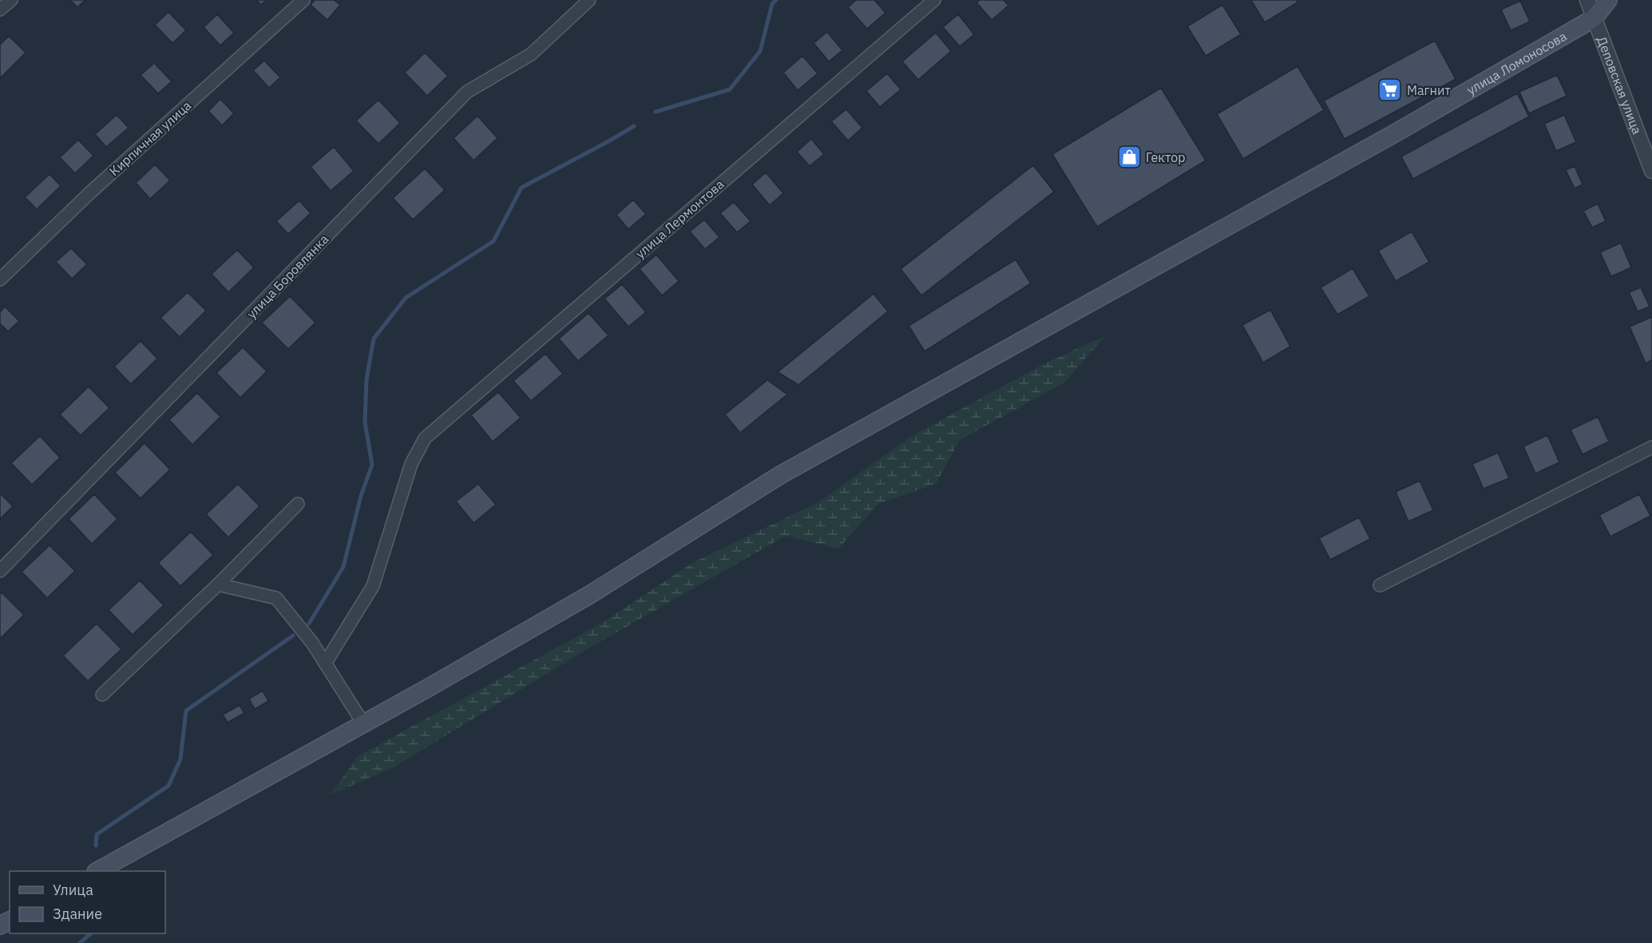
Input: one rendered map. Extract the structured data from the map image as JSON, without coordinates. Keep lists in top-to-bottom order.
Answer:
{
  "streets": {
    "main road": ["улица Ломоносова"],
    "street": [
      "Деповская улица",
      "Кирпичная улица",
      "улица Лермонтова",
      "улица Боровлянка"
    ]
  },
  "crossings": [
    ["улица Ломоносова", "Деповская улица"]
  ],
  "places": {
    "supermarket": ["Магнит"],
    "shop": ["Гектор"]
  },
  "legend": ["Улица", "Здание"]
}
